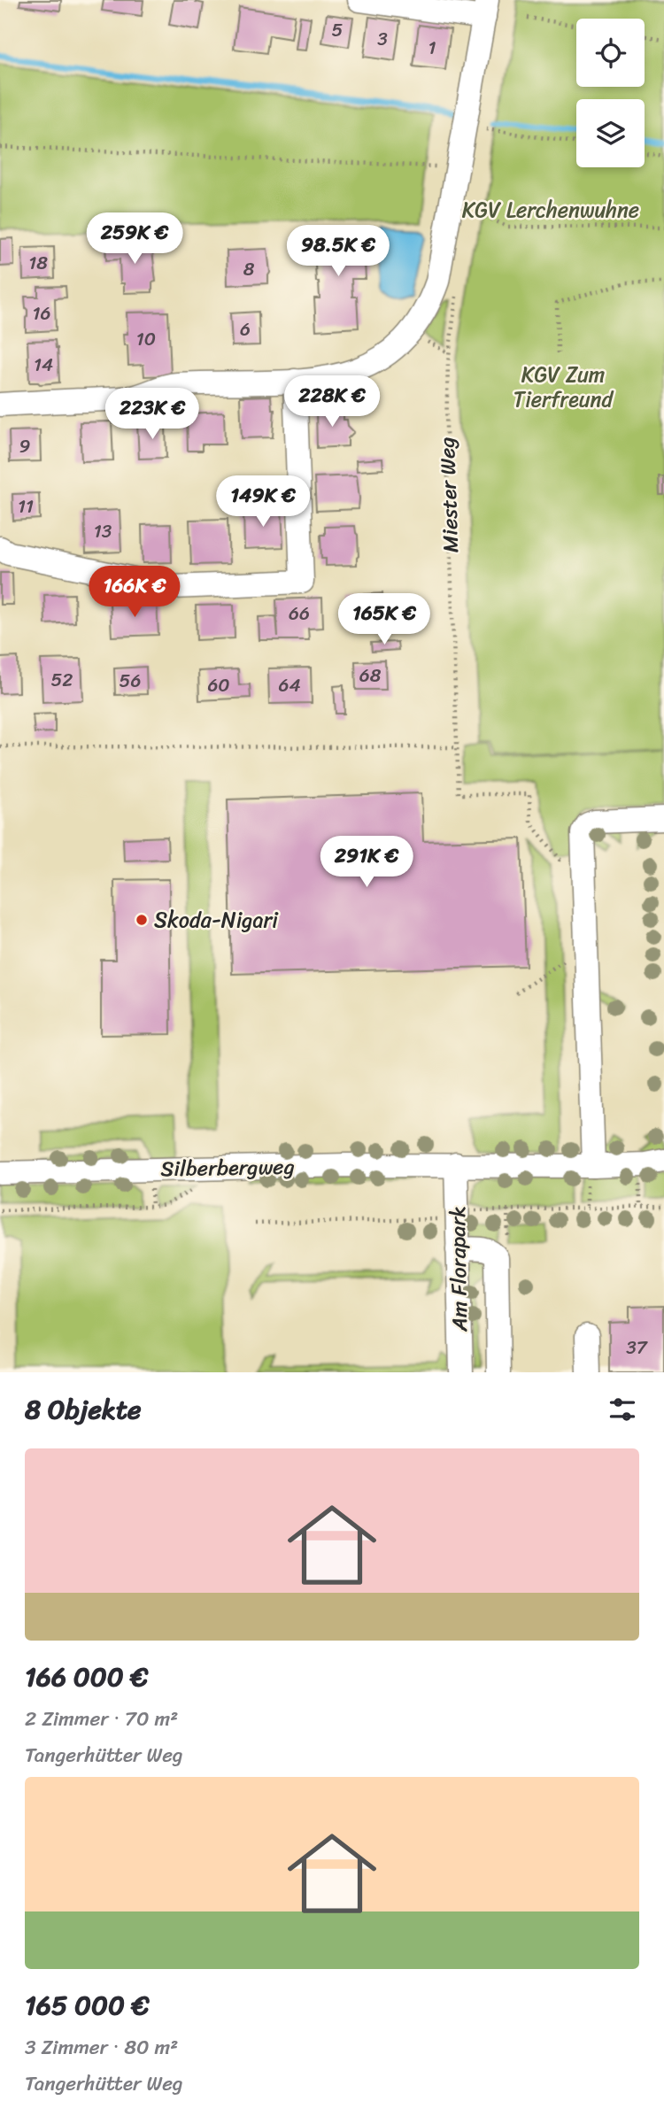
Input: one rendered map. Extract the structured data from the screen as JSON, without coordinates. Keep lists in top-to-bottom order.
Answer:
{
  "streets": {
    "street": ["Silberbergweg", "Am Florapark"],
    "path": ["Miester Weg"]
  },
  "crossings": [
    ["Silberbergweg", "Am Florapark"]
  ],
  "parks": ["KGV Lerchenwuhne", "KGV Zum Tierfreund"],
  "places": ["Skoda-Nigari"],
  "house_numbers": [
    "5",
    "3",
    "1",
    "18",
    "8",
    "16",
    "6",
    "10",
    "14",
    "9",
    "11",
    "13",
    "66",
    "68",
    "52",
    "56",
    "60",
    "64",
    "37"
  ],
  "page": {
    "price": [
      "259K €",
      "98.5K €",
      "228K €",
      "223K €",
      "149K €",
      "166K €",
      "165K €",
      "291K €"
    ],
    "heading": "8 Objekte",
    "list": [
      {
        "name": "166 000 €",
        "note": "2 Zimmer · 70 m² · Tangerhütter Weg"
      },
      {
        "name": "165 000 €",
        "note": "3 Zimmer · 80 m² · Tangerhütter Weg"
      }
    ]
  }
}
